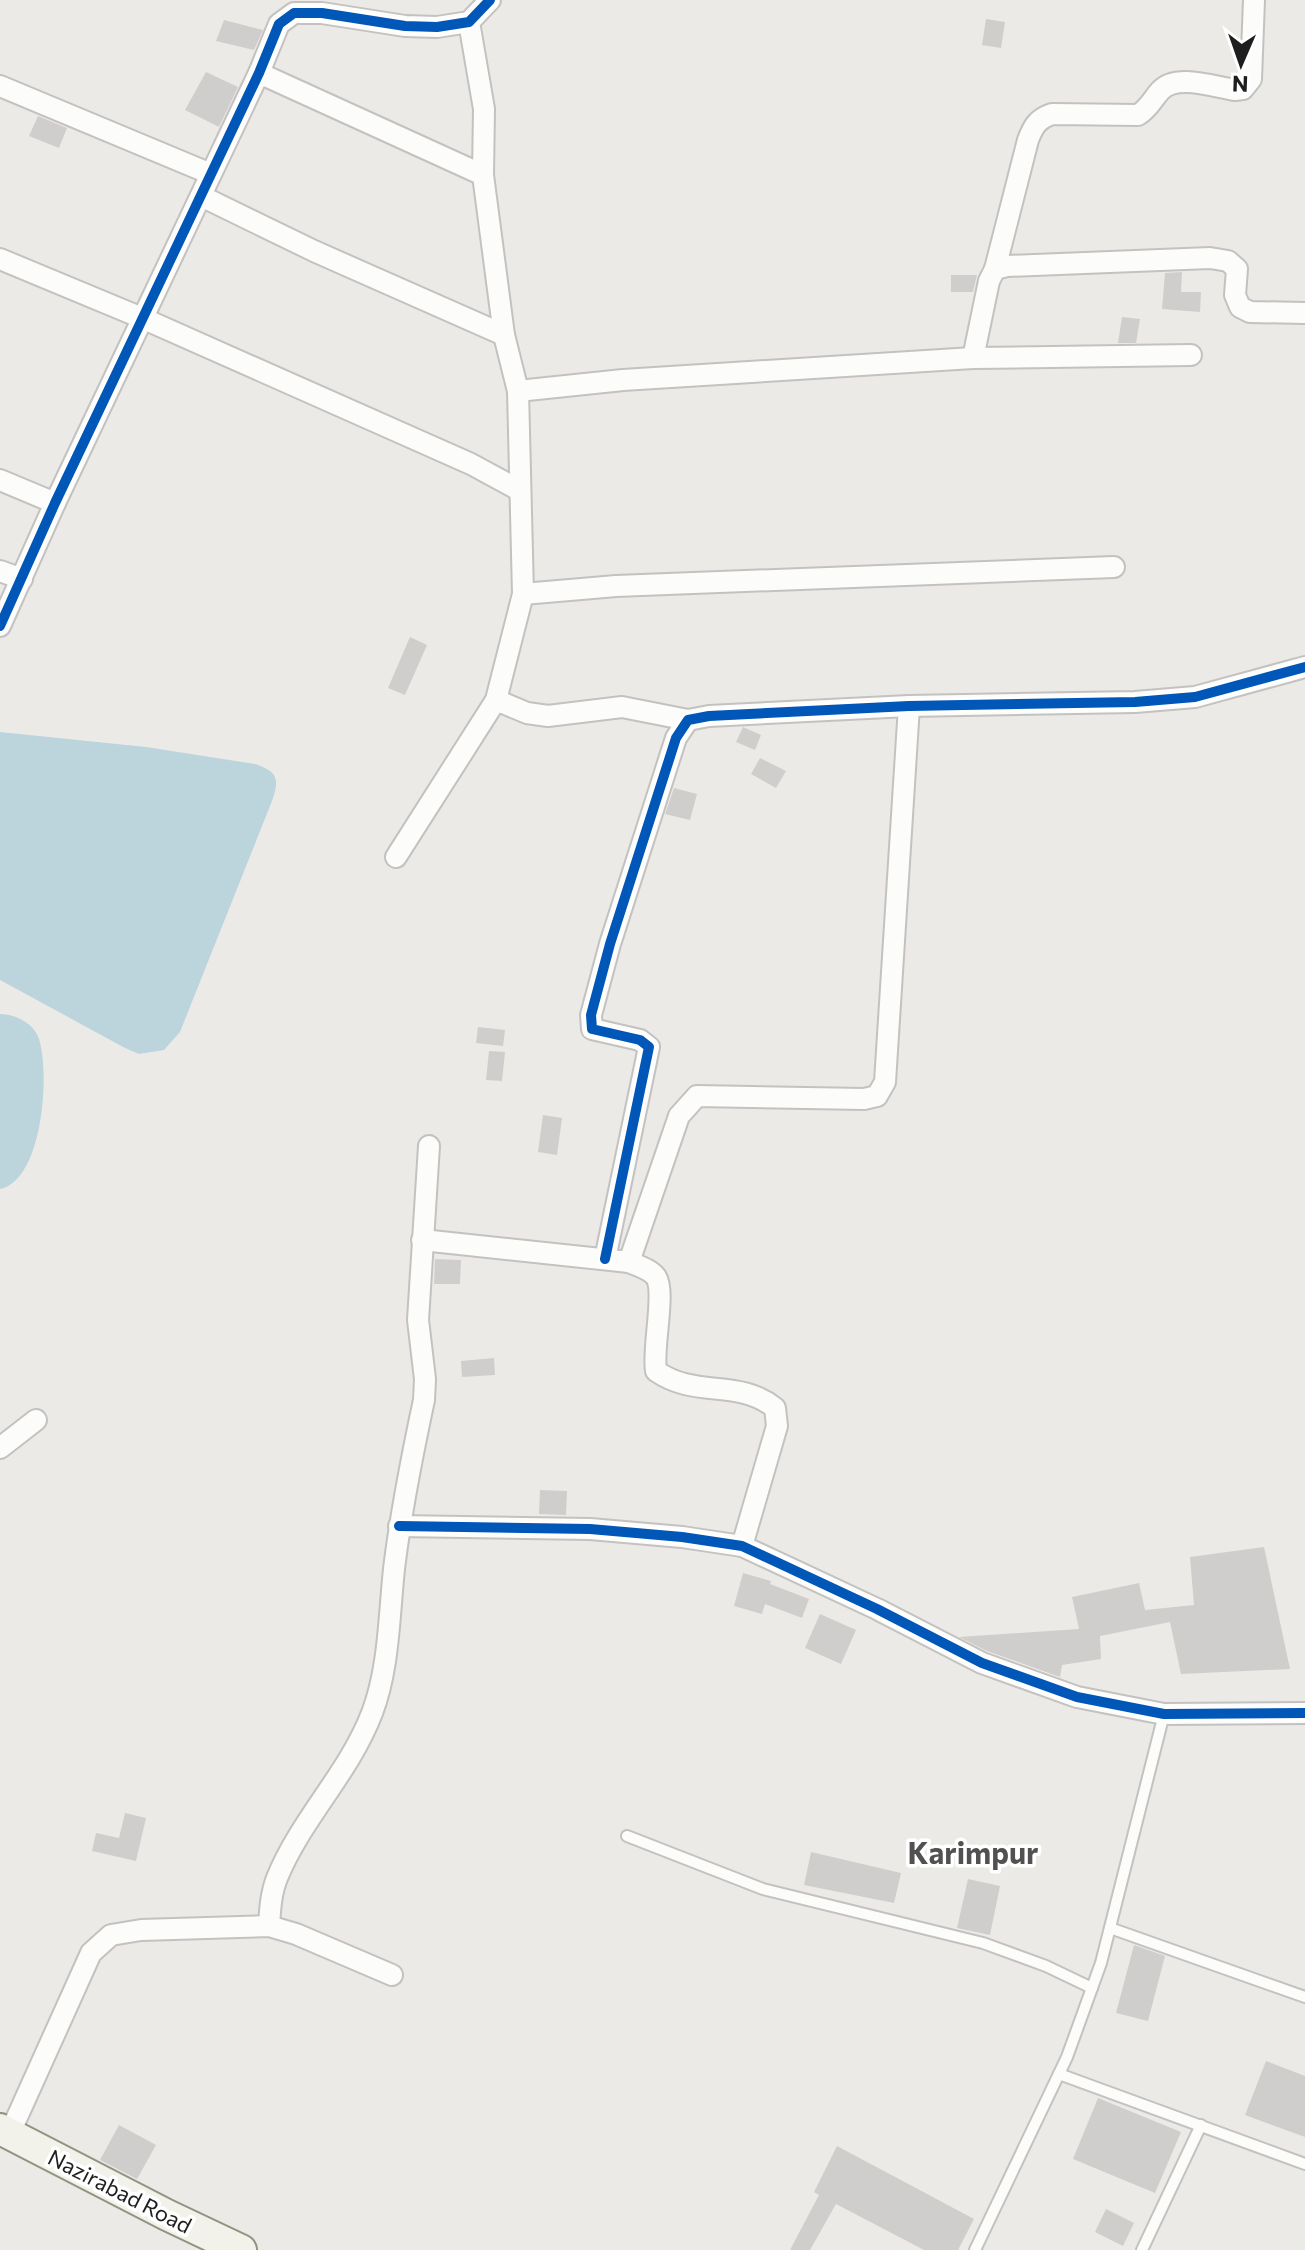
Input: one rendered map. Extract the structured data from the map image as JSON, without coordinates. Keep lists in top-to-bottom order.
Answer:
{
  "streets": {
    "main road": ["Nazirabad Road"]
  },
  "districts": ["Karimpur"],
  "north": "bottom"
}
